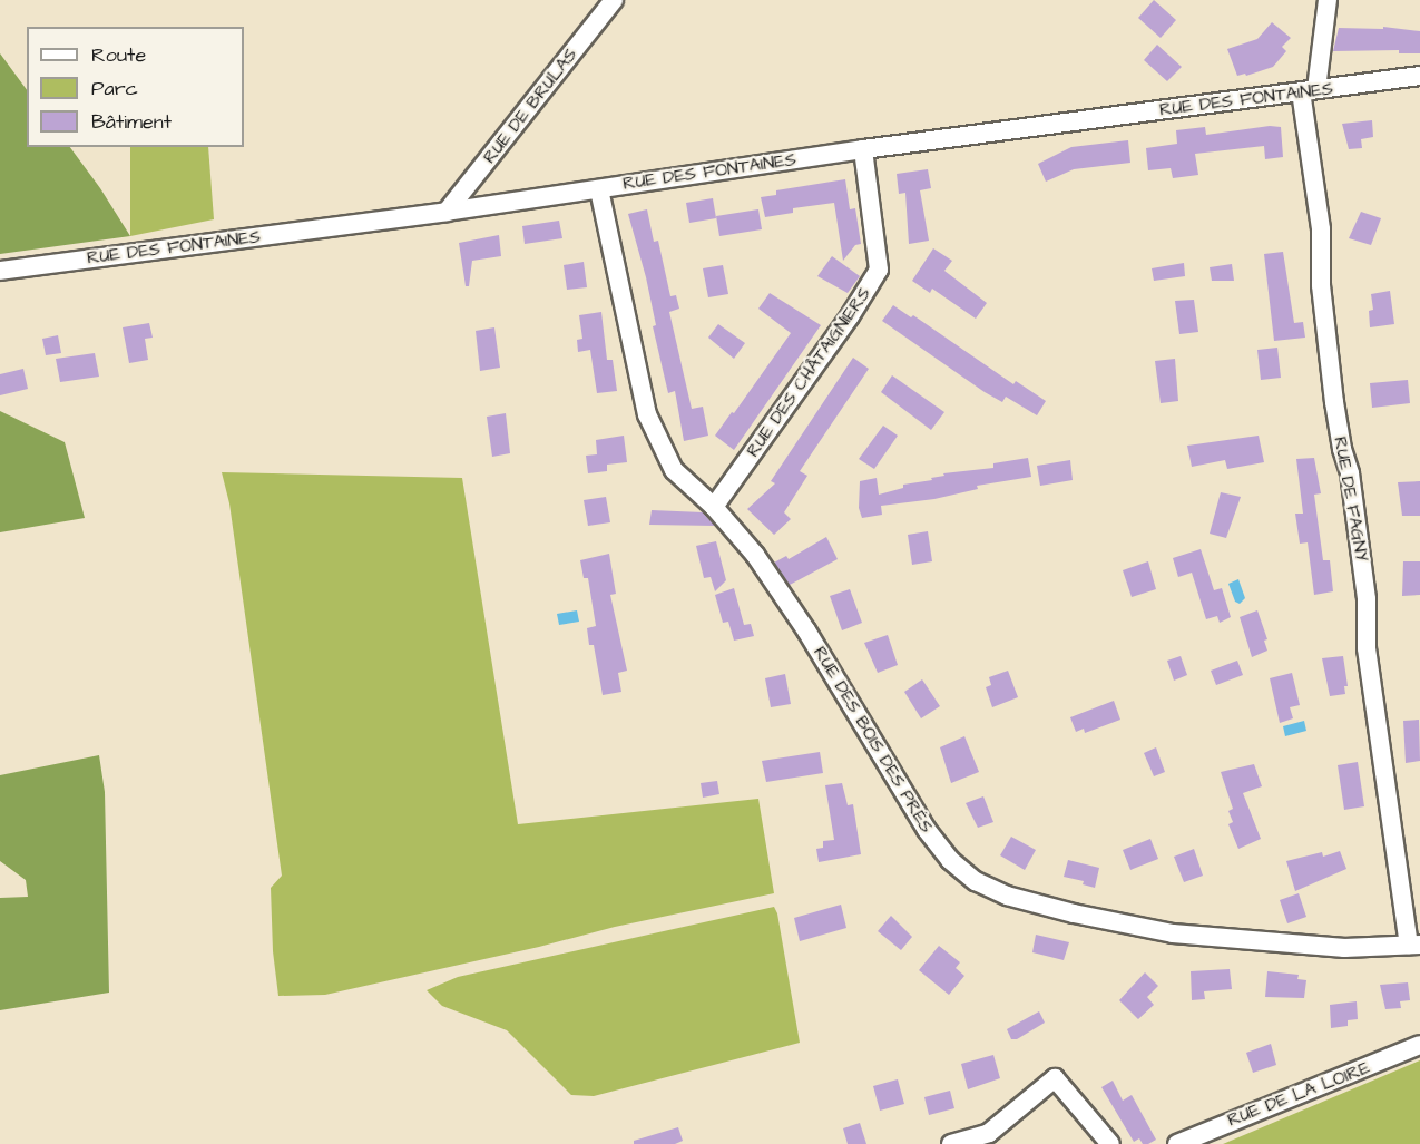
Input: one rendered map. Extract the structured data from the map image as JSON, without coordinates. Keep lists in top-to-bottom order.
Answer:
{
  "streets": {
    "street": [
      "RUE DES FONTAINES",
      "RUE DE BRULAS",
      "RUE DES CHÂTAIGNIERS",
      "RUE DE FAGNY",
      "RUE DES BOIS DES PRÉS",
      "RUE DE LA LOIRE"
    ]
  },
  "crossings": [
    ["RUE DES FONTAINES", "RUE DE BRULAS"],
    ["RUE DES FONTAINES", "RUE DES CHÂTAIGNIERS"],
    ["RUE DES FONTAINES", "RUE DE FAGNY"],
    ["RUE DES FONTAINES", "RUE DES BOIS DES PRÉS"],
    ["RUE DES CHÂTAIGNIERS", "RUE DES BOIS DES PRÉS"],
    ["RUE DE FAGNY", "RUE DES BOIS DES PRÉS"]
  ],
  "legend": ["Route", "Parc", "Bâtiment"]
}
